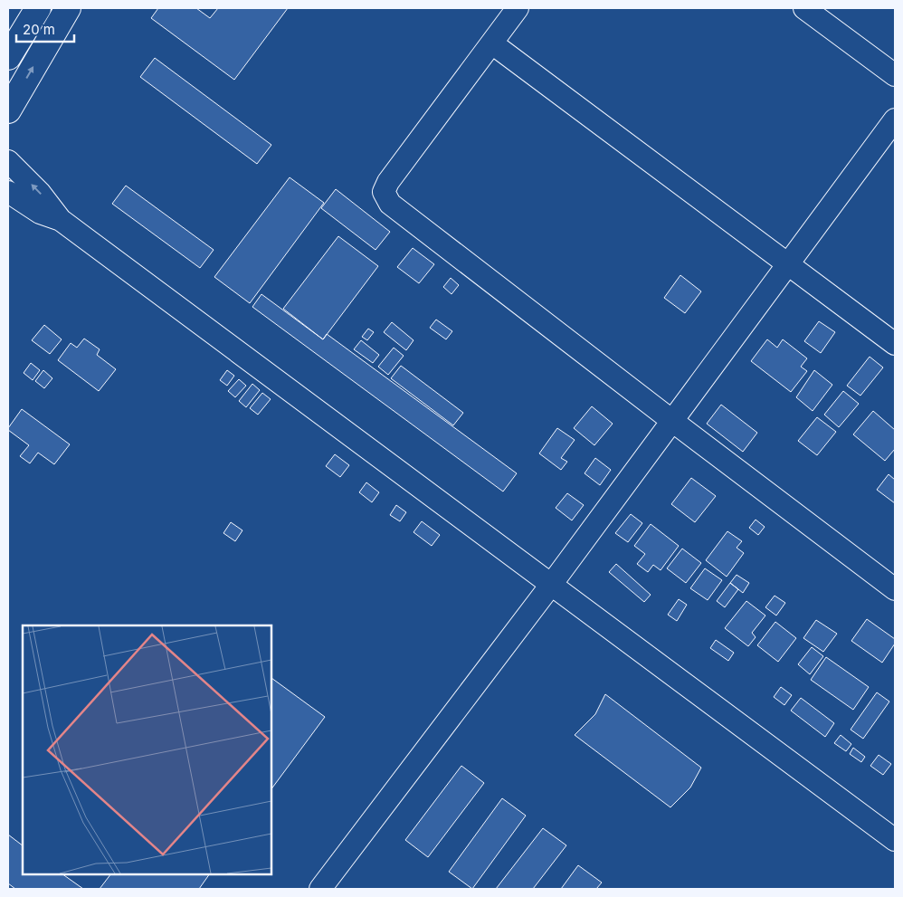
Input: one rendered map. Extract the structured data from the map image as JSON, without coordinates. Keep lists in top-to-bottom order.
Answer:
{
  "scale_bar": "20 m"
}
